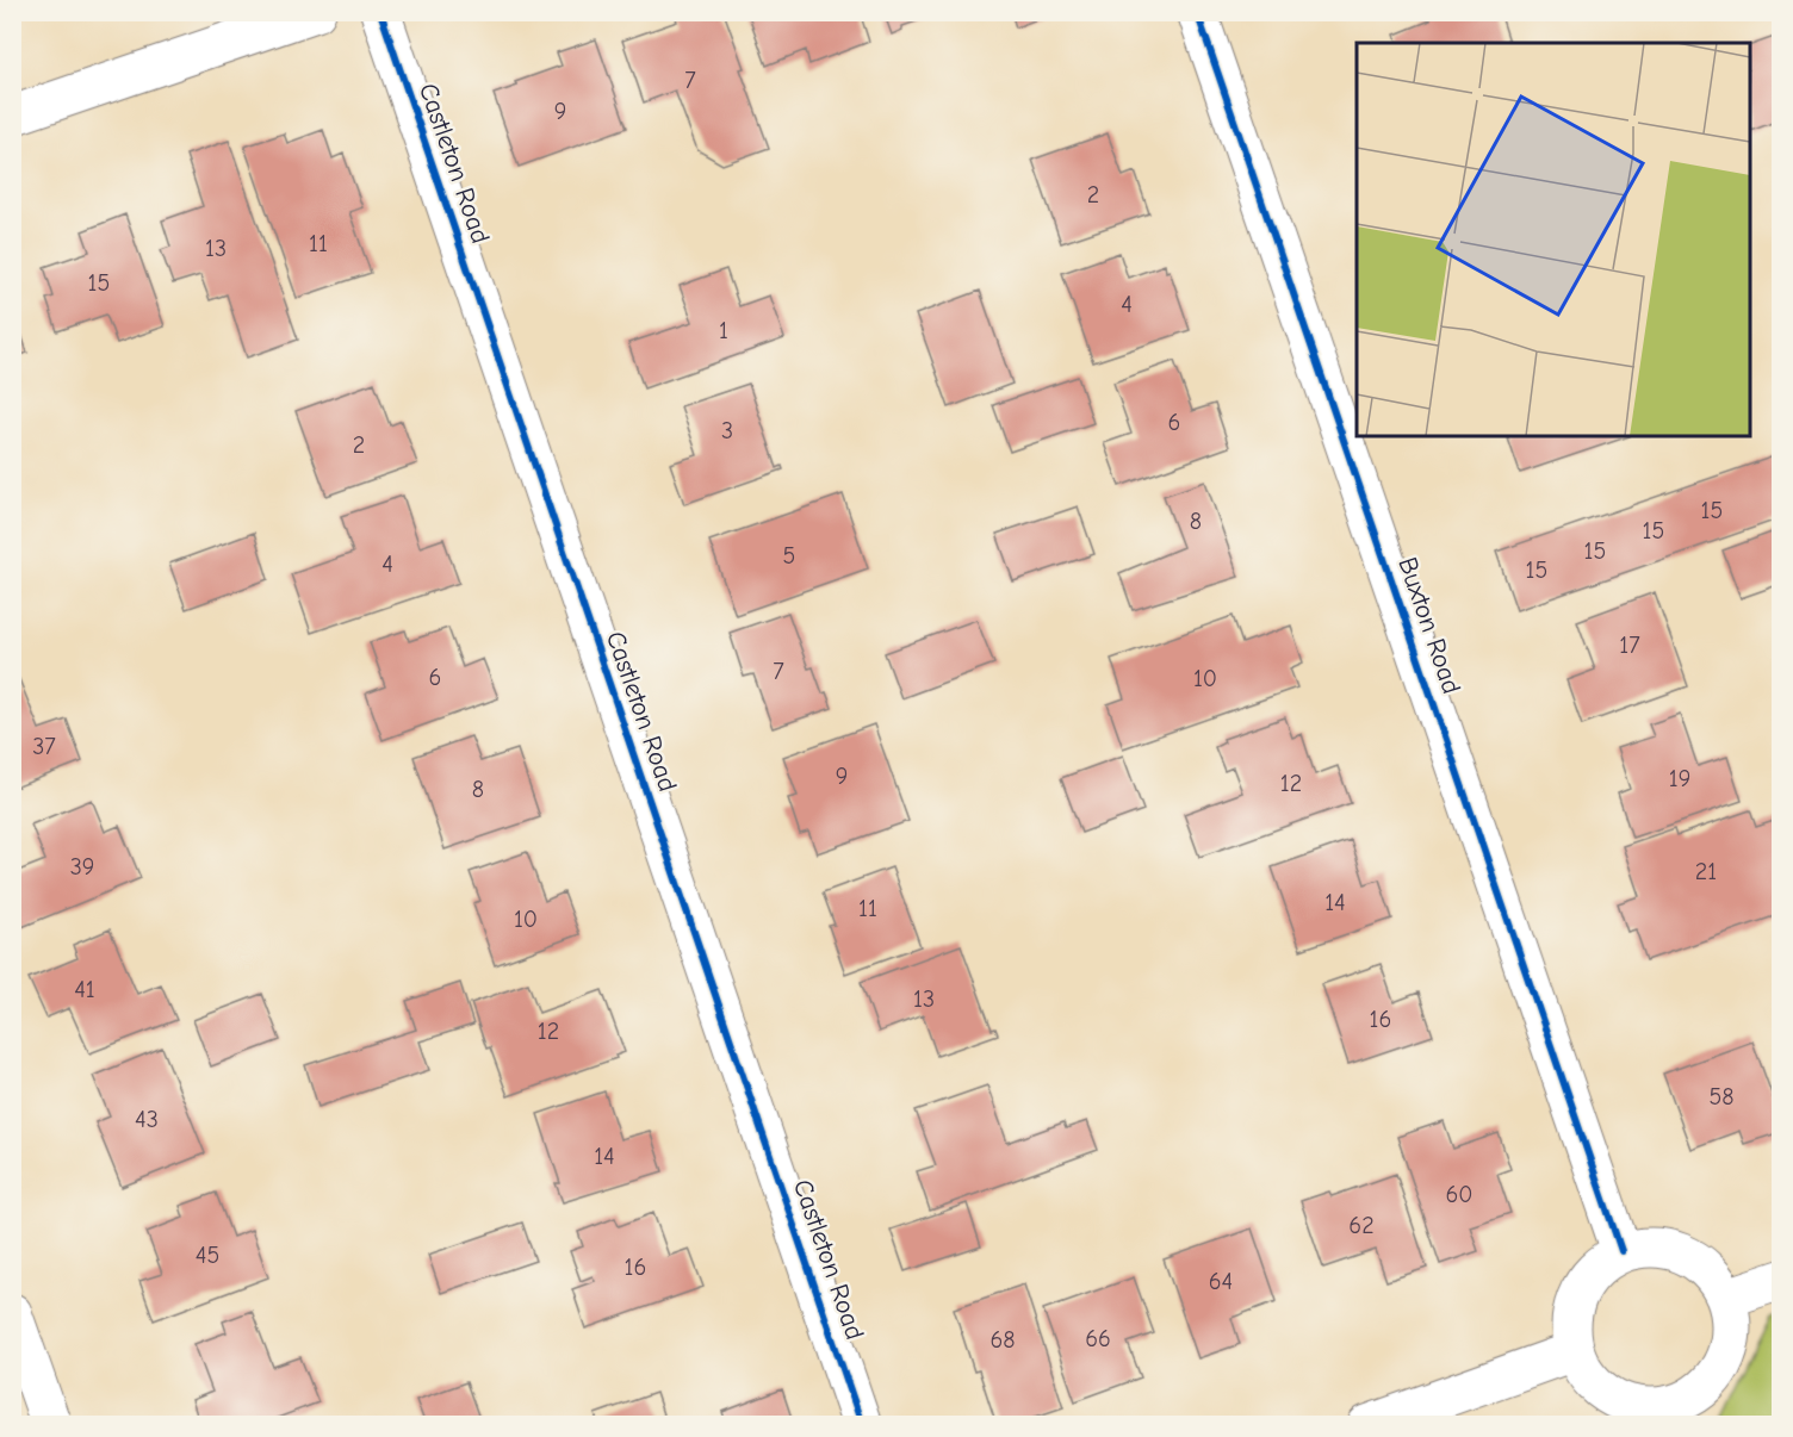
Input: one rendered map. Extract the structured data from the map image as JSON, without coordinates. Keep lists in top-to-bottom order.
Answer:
{
  "streets": {
    "street": ["Castleton Road", "Buxton Road"]
  },
  "house_numbers": [
    "7",
    "9",
    "2",
    "11",
    "13",
    "15",
    "4",
    "1",
    "6",
    "3",
    "2",
    "15",
    "8",
    "15",
    "15",
    "5",
    "4",
    "15",
    "17",
    "7",
    "6",
    "10",
    "37",
    "9",
    "19",
    "12",
    "8",
    "39",
    "21",
    "14",
    "11",
    "10",
    "41",
    "13",
    "16",
    "12",
    "58",
    "43",
    "14",
    "60",
    "62",
    "45",
    "16",
    "64",
    "66",
    "68"
  ]
}
